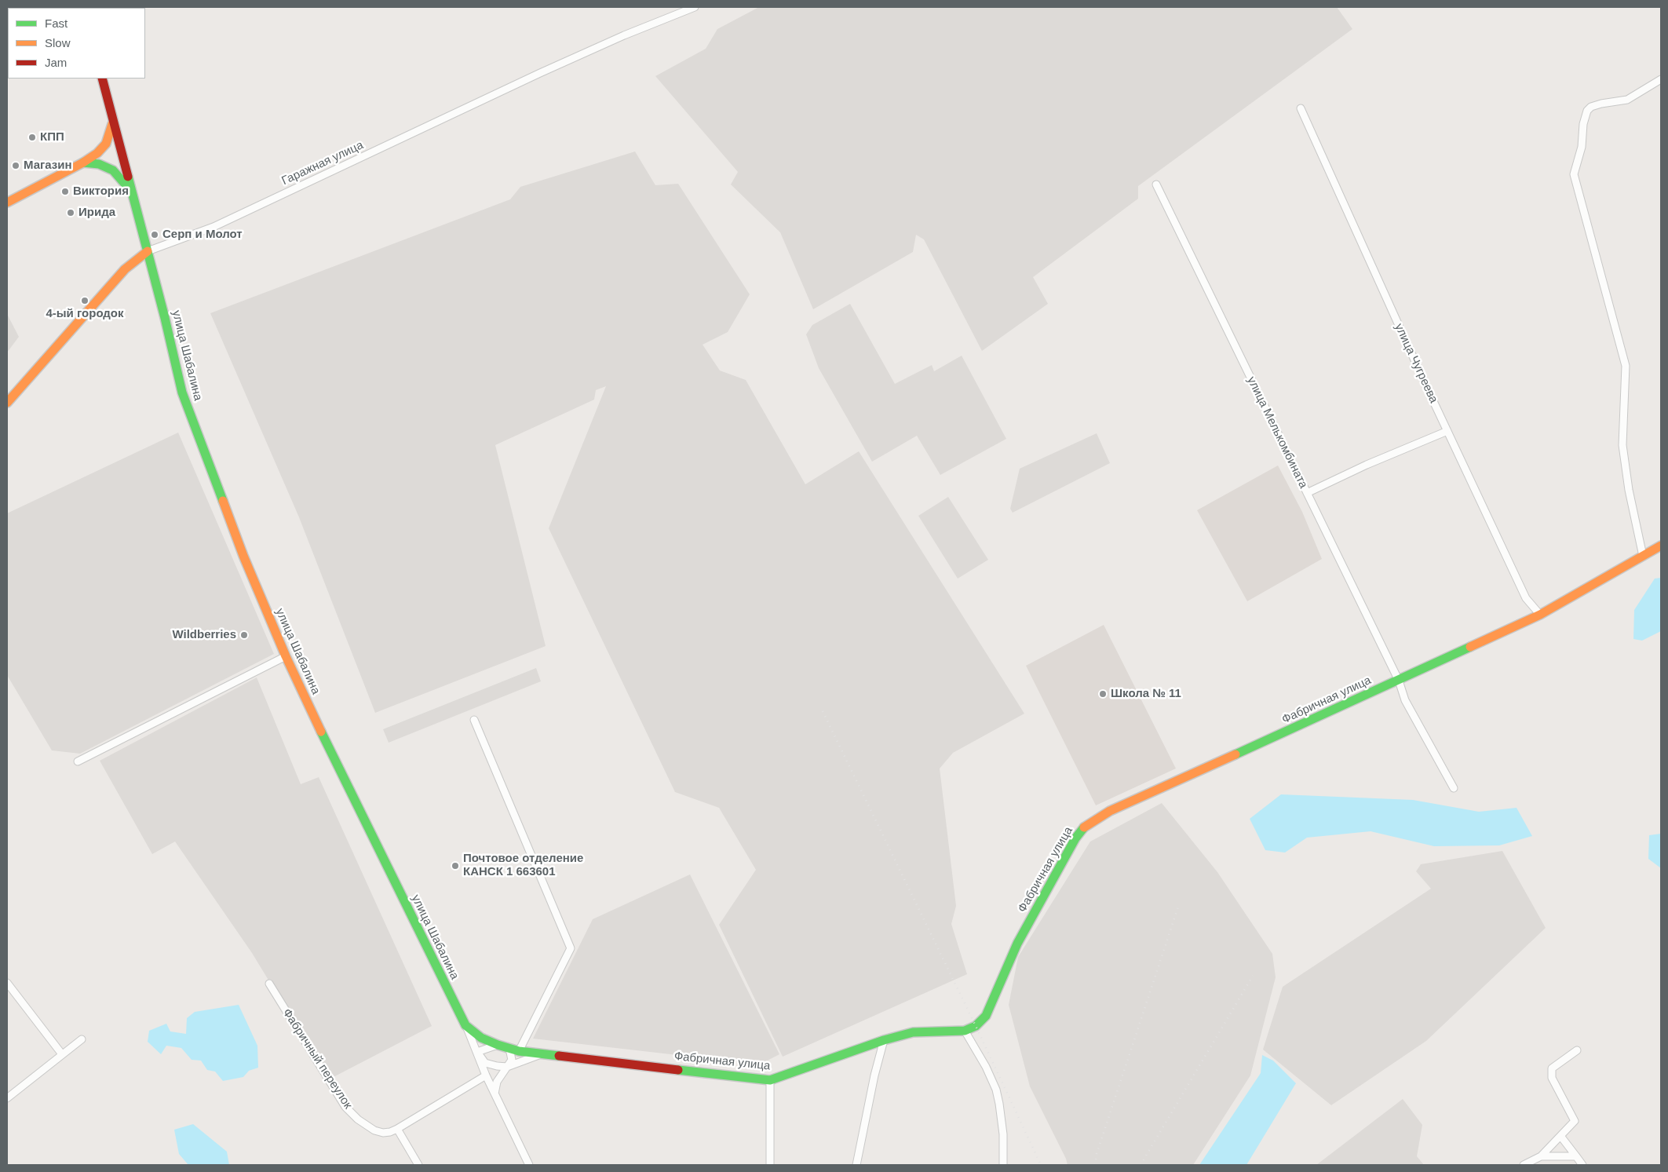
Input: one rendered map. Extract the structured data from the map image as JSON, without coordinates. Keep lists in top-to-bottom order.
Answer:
{
  "streets": {
    "street": [
      "Гаражная улица",
      "улица Шабалина",
      "улица Чугреева",
      "улица Мелькомбината",
      "Фабричная улица",
      "Фабричный переулок"
    ]
  },
  "crossings": [
    ["Гаражная улица", "улица Шабалина"],
    ["улица Шабалина", "Фабричная улица"],
    ["улица Чугреева", "Фабричная улица"],
    ["улица Мелькомбината", "Фабричная улица"]
  ],
  "places": [
    "КПП",
    "Магазин",
    "Виктория",
    "Ирида",
    "Серп и Молот",
    "4-ый городок",
    "Wildberries",
    "Школа № 11",
    "Почтовое отделение КАНСК 1 663601"
  ],
  "legend": ["Fast", "Slow", "Jam"]
}
